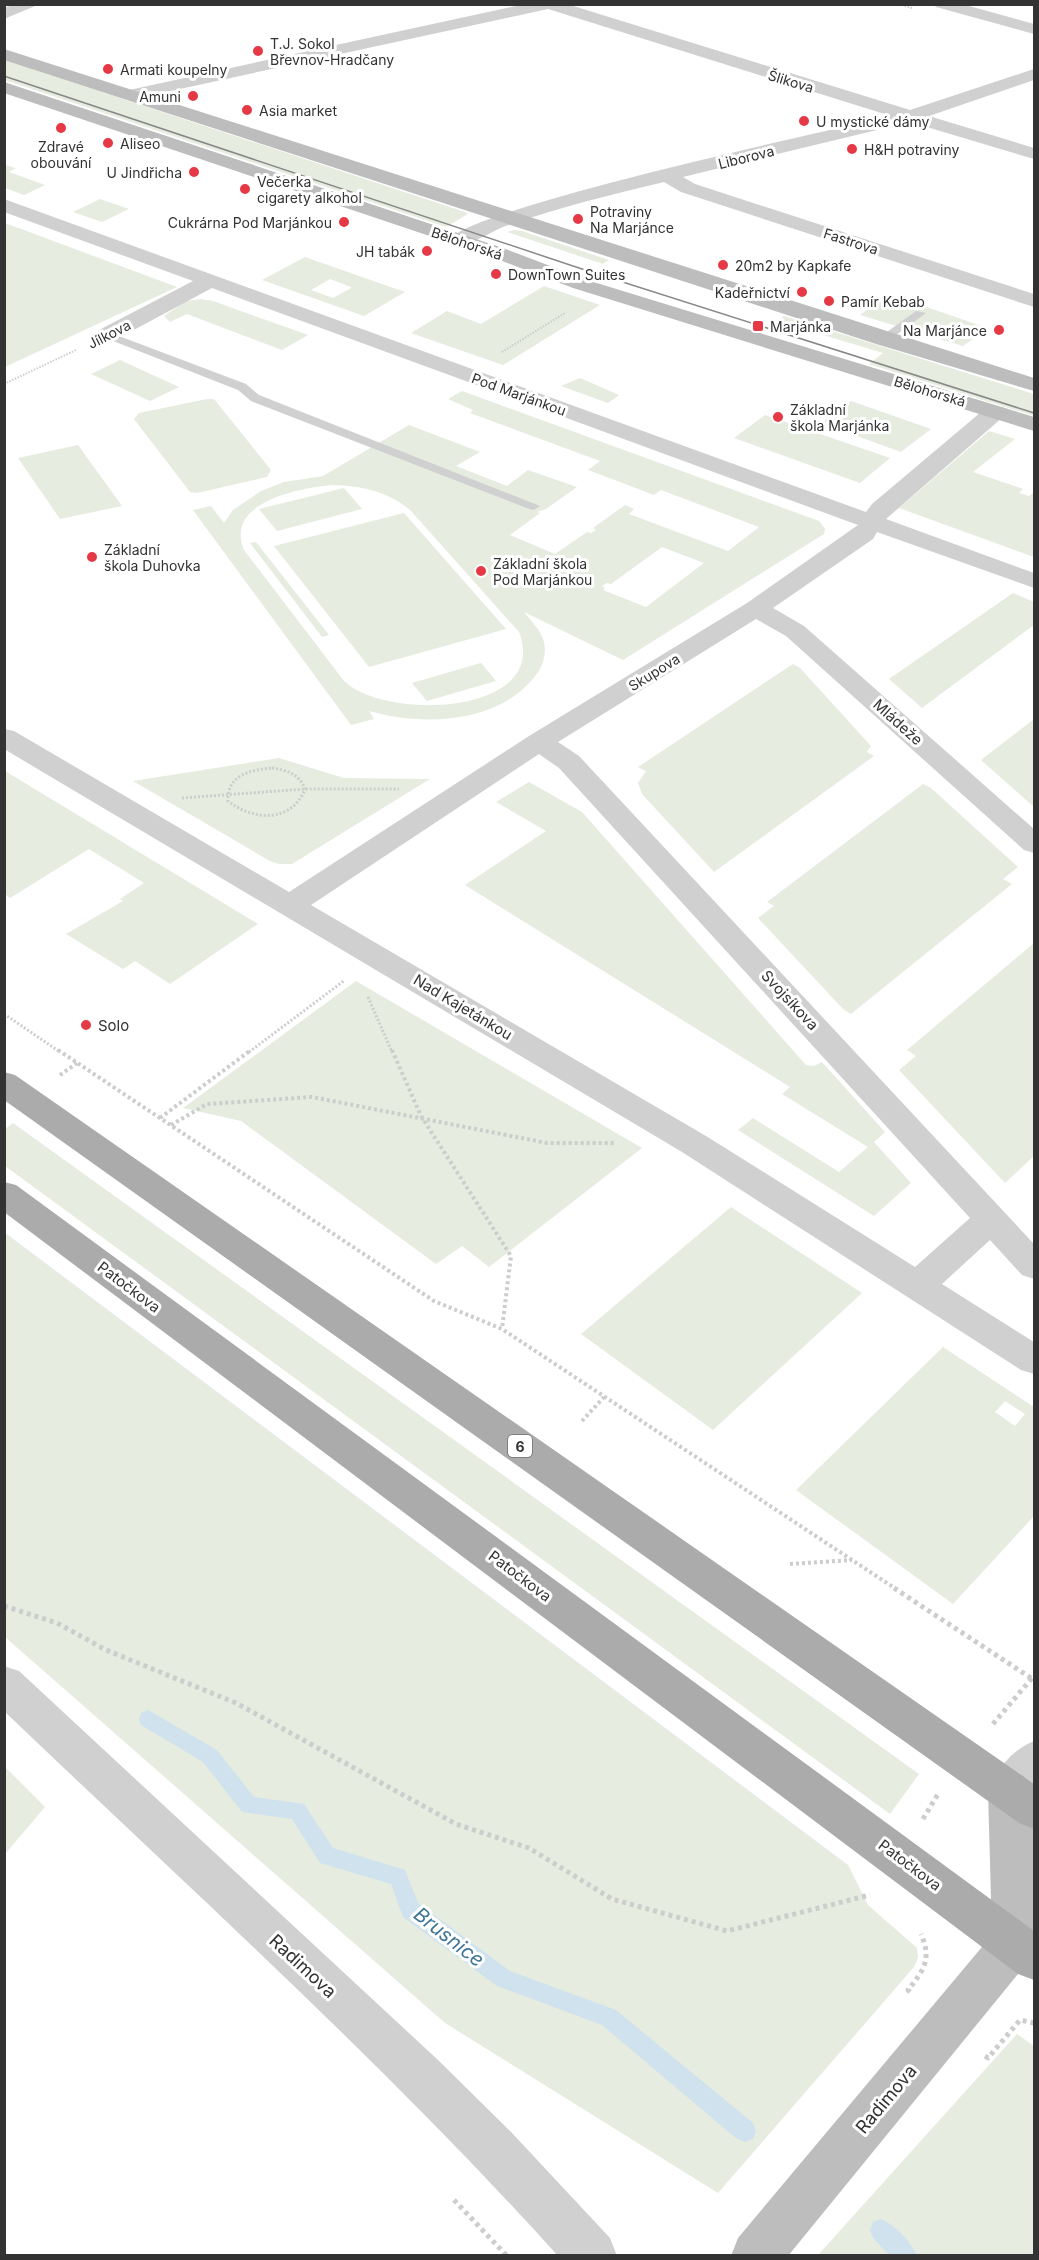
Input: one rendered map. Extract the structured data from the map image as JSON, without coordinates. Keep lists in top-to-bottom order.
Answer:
{
  "streets": {
    "main road": ["Patočkova", "6"],
    "street": [
      "Šlikova",
      "Liborova",
      "Fastrova",
      "Bělohorská",
      "Jílkova",
      "Pod Marjánkou",
      "Skupova",
      "Mládeže",
      "Svojsíkova",
      "Nad Kajetánkou",
      "Radimova"
    ]
  },
  "crossings": [
    ["Šlikova", "Liborova"],
    ["Liborova", "Fastrova"],
    ["Liborova", "Bělohorská"],
    ["Bělohorská", "Skupova"],
    ["Jílkova", "Pod Marjánkou"],
    ["Pod Marjánkou", "Skupova"],
    ["Skupova", "Mládeže"],
    ["Skupova", "Svojsíkova"],
    ["Skupova", "Nad Kajetánkou"],
    ["Patočkova", "Radimova"]
  ],
  "water": ["Brusnice"],
  "places": {
    "other": [
      "T.J. Sokol Břevnov-Hradčany",
      "Armati koupelny",
      "Amuni",
      "Asia market",
      "U mystické dámy",
      "Zdravé obouvání",
      "Aliseo",
      "H&H potraviny",
      "U Jindřicha",
      "Večerka cigarety alkohol",
      "Potraviny Na Marjánce",
      "Cukrárna Pod Marjánkou",
      "JH tabák",
      "20m2 by Kapkafe",
      "DownTown Suites",
      "Kadeřnictví",
      "Pamír Kebab",
      "Na Marjánce",
      "Základní škola Marjánka",
      "Základní škola Duhovka",
      "Základní škola Pod Marjánkou",
      "Solo"
    ],
    "transit": ["Marjánka"]
  }
}
